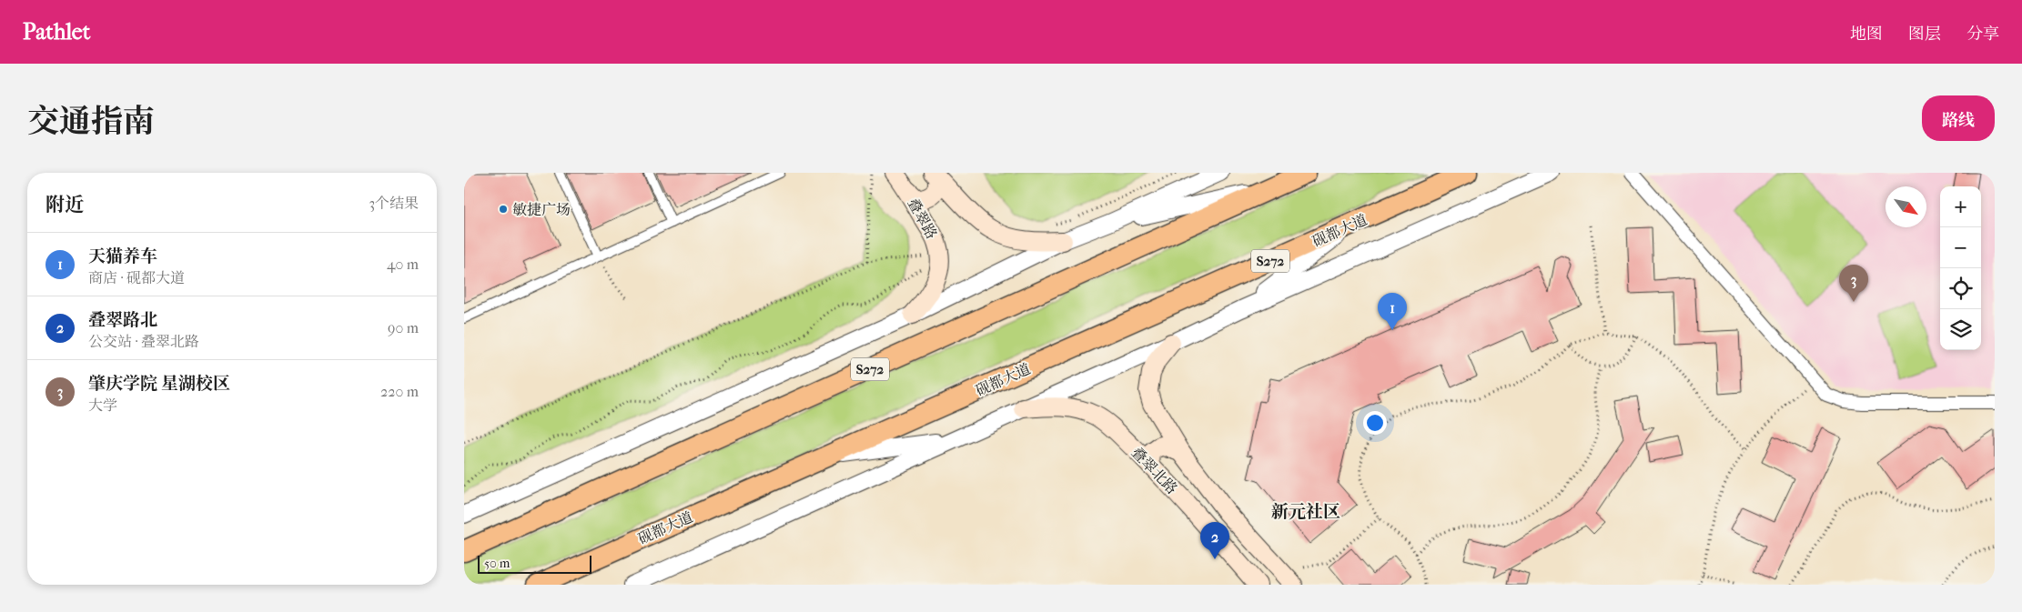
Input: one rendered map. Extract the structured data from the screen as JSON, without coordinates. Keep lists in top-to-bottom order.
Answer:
{
  "streets": {
    "main road": [
      "叠翠路",
      "砚都大道",
      "S272",
      "叠翠北路"
    ]
  },
  "districts": ["新元社区"],
  "places": ["敏捷广场"],
  "scale_bar": "50 m",
  "north": "bottom right",
  "page": {
    "header": "Pathlet",
    "nav": ["地图", "图层", "分享"],
    "title": "交通指南",
    "buttons": "路线",
    "heading": ["附近", "3个结果"],
    "map_buttons": ["+", "−"],
    "list": [
      {
        "mark": "1",
        "name": "天猫养车",
        "note": "商店 · 砚都大道",
        "value": "40 m"
      },
      {
        "mark": "2",
        "name": "叠翠路北",
        "note": "公交站 · 叠翠北路",
        "value": "90 m"
      },
      {
        "mark": "3",
        "name": "肇庆学院 星湖校区",
        "note": "大学",
        "value": "220 m"
      }
    ],
    "pins": ["3", "1", "2"],
    "scale": "50 m"
  }
}
